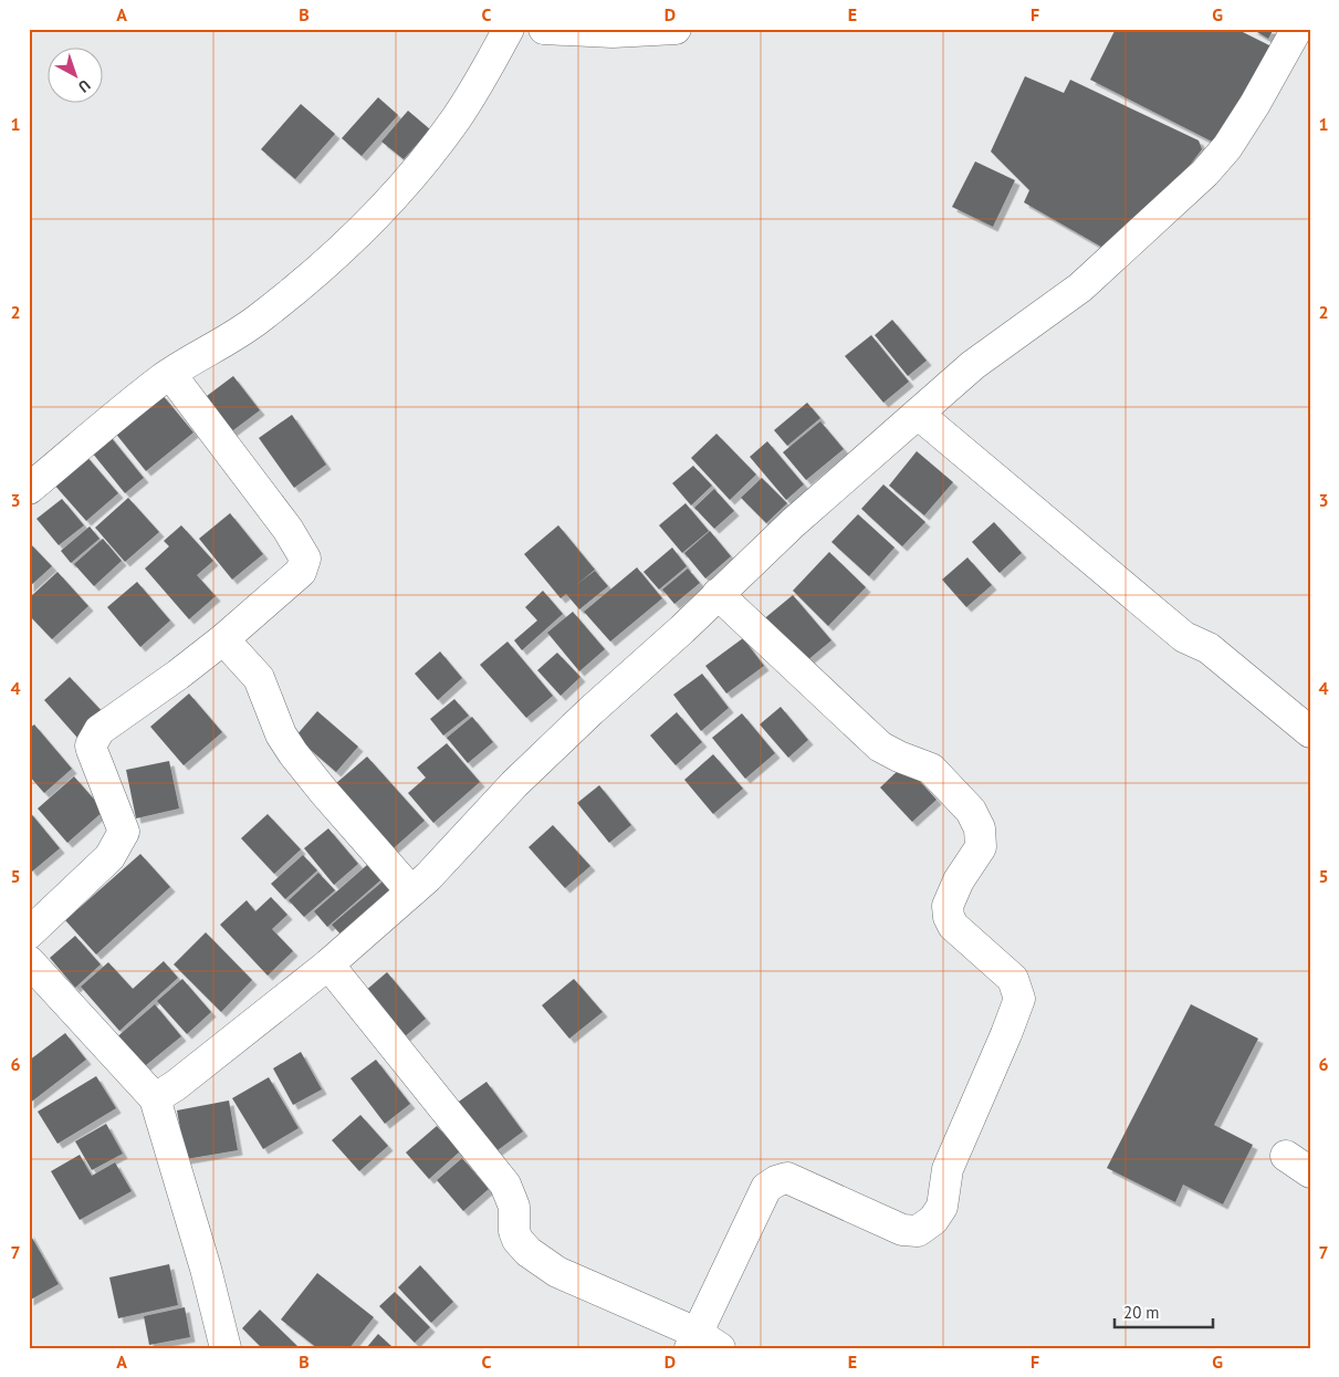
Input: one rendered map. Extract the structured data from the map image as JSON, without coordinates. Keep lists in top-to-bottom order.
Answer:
{
  "scale_bar": "20 m",
  "north": "bottom right",
  "grid": {
    "columns": [
      "A",
      "B",
      "C",
      "D",
      "E",
      "F",
      "G"
    ],
    "rows": [
      "1",
      "2",
      "3",
      "4",
      "5",
      "6",
      "7"
    ]
  }
}
